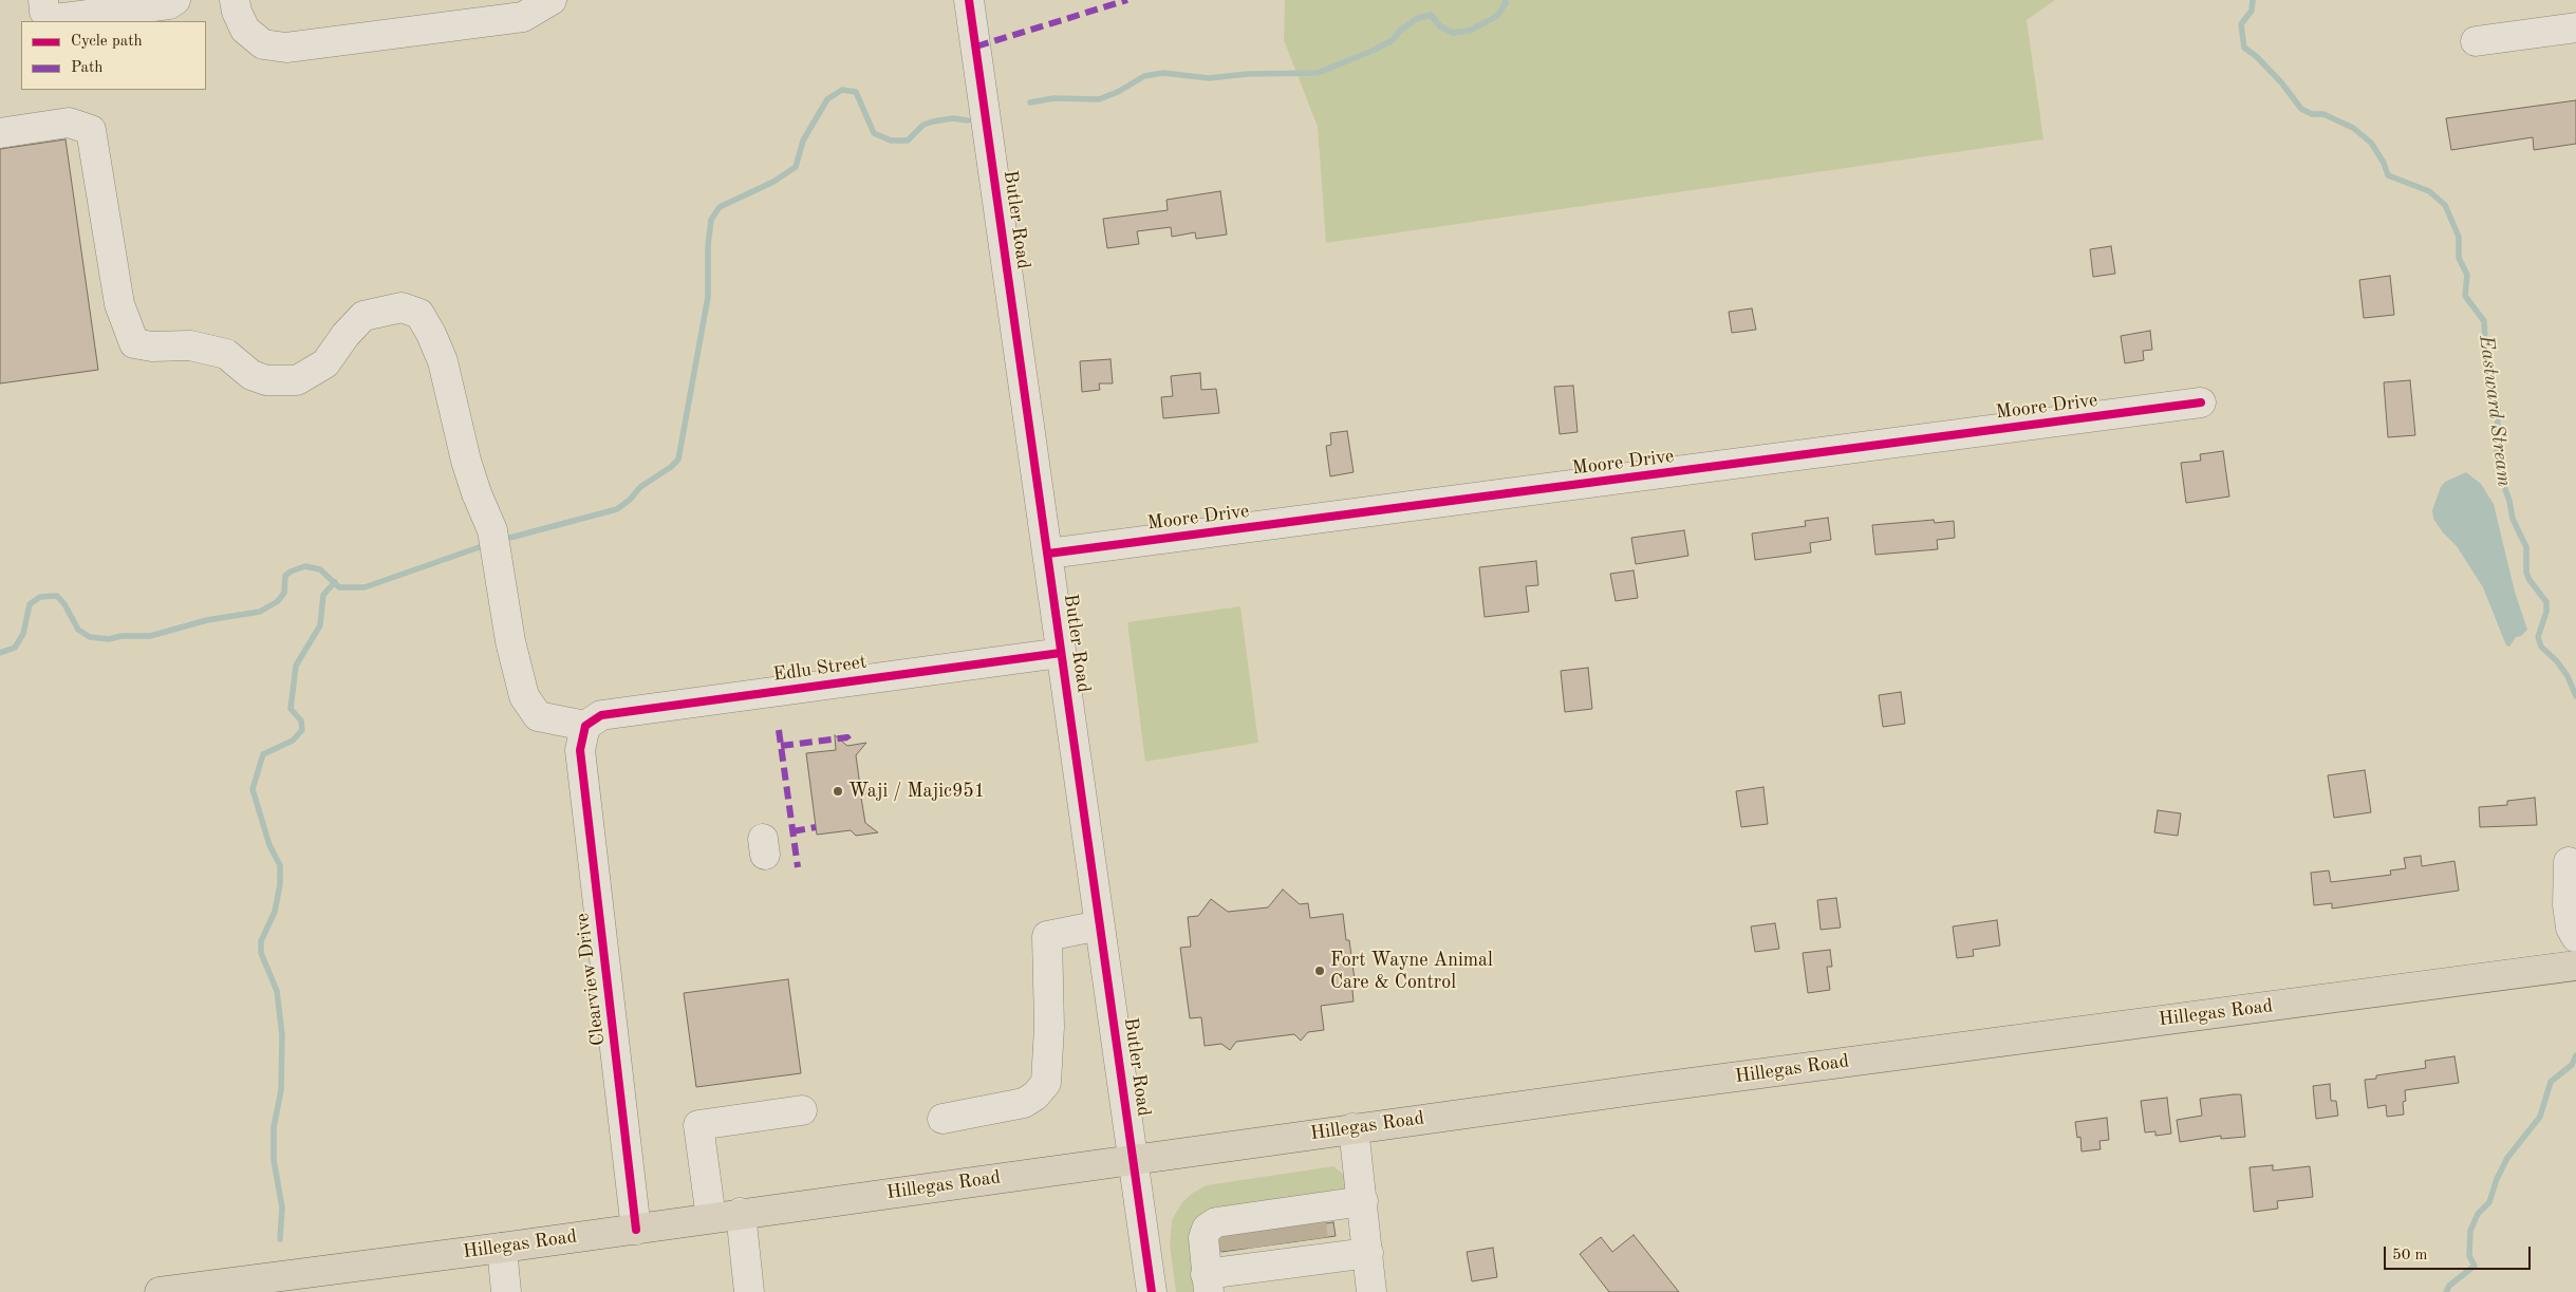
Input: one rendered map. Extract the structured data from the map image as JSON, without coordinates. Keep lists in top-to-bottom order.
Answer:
{
  "streets": {
    "main road": ["Hillegas Road"],
    "street": [
      "Butler Road",
      "Moore Drive",
      "Edlu Street",
      "Clearview Drive"
    ]
  },
  "crossings": [
    ["Butler Road", "Moore Drive"],
    ["Butler Road", "Edlu Street"],
    ["Butler Road", "Hillegas Road"],
    ["Edlu Street", "Clearview Drive"],
    ["Clearview Drive", "Hillegas Road"]
  ],
  "water": ["Eastward Stream"],
  "places": ["Waji / Majic951", "Fort Wayne Animal Care & Control"],
  "legend": ["Cycle path", "Path"],
  "scale_bar": "50 m"
}
